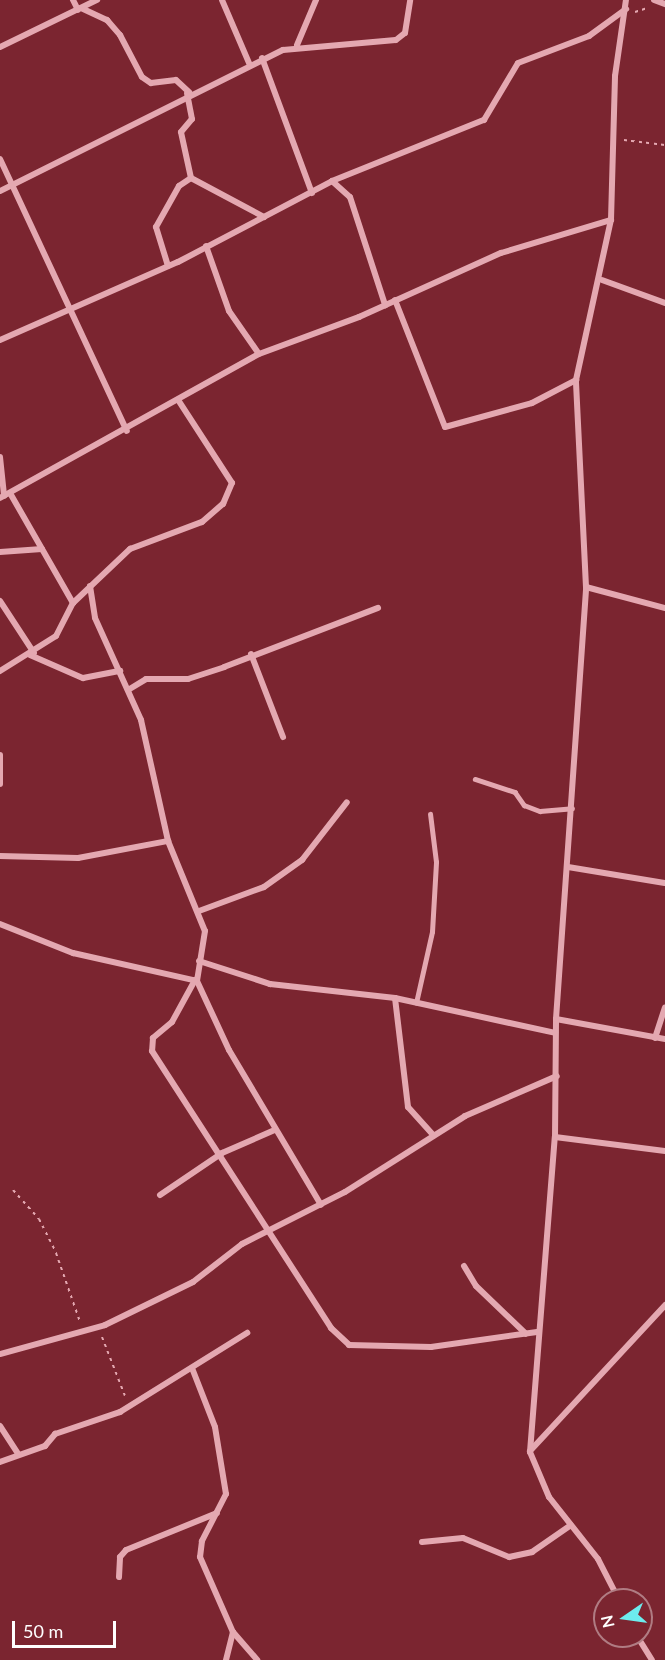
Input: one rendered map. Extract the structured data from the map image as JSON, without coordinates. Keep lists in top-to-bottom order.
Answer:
{
  "scale_bar": "50 m",
  "north": "left"
}
